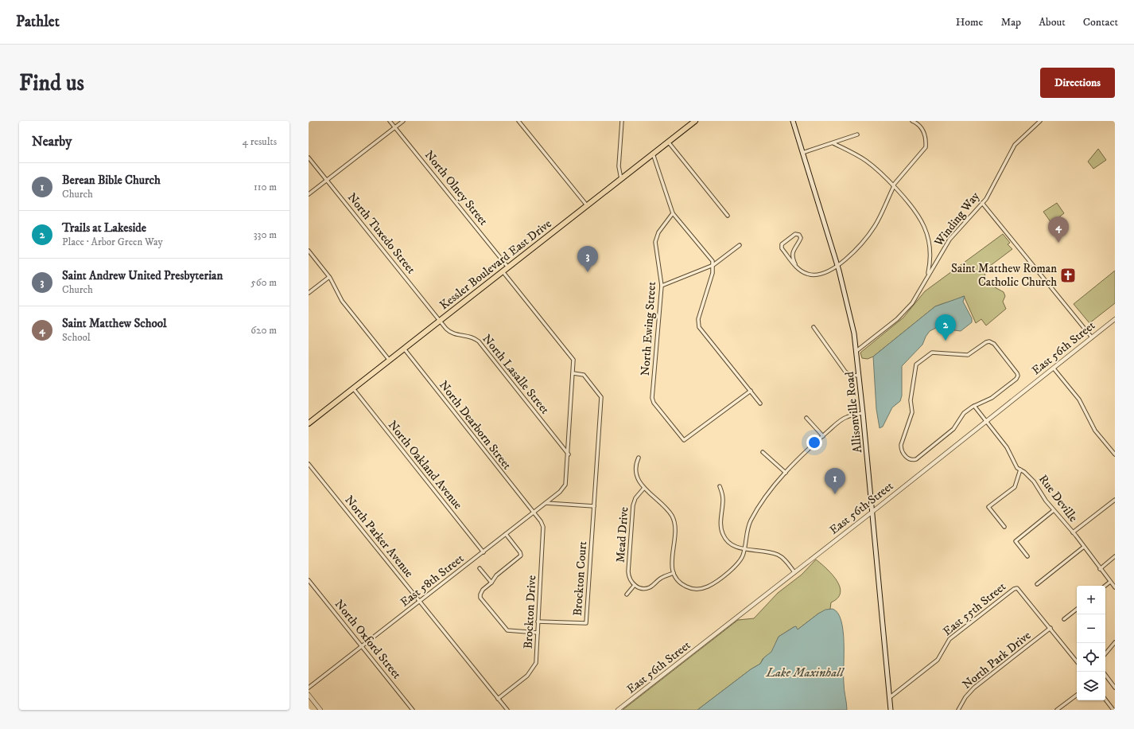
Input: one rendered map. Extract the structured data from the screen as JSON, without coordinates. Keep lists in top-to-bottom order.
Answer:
{
  "streets": {
    "main road": ["Kessler Boulevard East Drive", "Allisonville Road"],
    "street": [
      "North Olney Street",
      "Winding Way",
      "North Tuxedo Street",
      "North Ewing Street",
      "East 56th Street",
      "North Lasalle Street",
      "North Dearborn Street",
      "North Oakland Avenue",
      "Rue Deville",
      "Mead Drive",
      "North Parker Avenue",
      "Brockton Court",
      "East 58th Street",
      "East 55th Street",
      "Brockton Drive",
      "North Oxford Street",
      "North Park Drive"
    ]
  },
  "crossings": [
    ["North Olney Street", "Kessler Boulevard East Drive"],
    ["Winding Way", "Allisonville Road"],
    ["North Tuxedo Street", "Kessler Boulevard East Drive"],
    ["North Tuxedo Street", "North Lasalle Street"],
    ["Kessler Boulevard East Drive", "North Lasalle Street"],
    ["Kessler Boulevard East Drive", "North Dearborn Street"],
    ["Kessler Boulevard East Drive", "North Oakland Avenue"],
    ["East 56th Street", "Allisonville Road"],
    ["East 56th Street", "Rue Deville"],
    ["North Lasalle Street", "East 58th Street"],
    ["Allisonville Road", "East 55th Street"],
    ["North Dearborn Street", "East 58th Street"],
    ["North Dearborn Street", "Brockton Drive"],
    ["North Oakland Avenue", "East 58th Street"],
    ["North Parker Avenue", "East 58th Street"],
    ["North Parker Avenue", "Brockton Drive"],
    ["Brockton Court", "Brockton Drive"],
    ["East 58th Street", "Brockton Drive"],
    ["East 58th Street", "North Oxford Street"],
    ["East 55th Street", "North Park Drive"]
  ],
  "water": ["Lake Maxinhall"],
  "places": {
    "church": ["Saint Matthew Roman Catholic Church"]
  },
  "page": {
    "header": "Pathlet",
    "nav": [
      "Home",
      "Map",
      "About",
      "Contact"
    ],
    "buttons": "Directions",
    "title": "Find us",
    "heading": ["Nearby", "4 results"],
    "list": [
      {
        "mark": "1",
        "name": "Berean Bible Church",
        "note": "Church",
        "value": "110 m"
      },
      {
        "mark": "2",
        "name": "Trails at Lakeside",
        "note": "Place · Arbor Green Way",
        "value": "330 m"
      },
      {
        "mark": "3",
        "name": "Saint Andrew United Presbyterian",
        "note": "Church",
        "value": "560 m"
      },
      {
        "mark": "4",
        "name": "Saint Matthew School",
        "note": "School",
        "value": "620 m"
      }
    ],
    "pins": [
      "4",
      "3",
      "2",
      "1"
    ],
    "map_buttons": ["+", "−"]
  }
}
